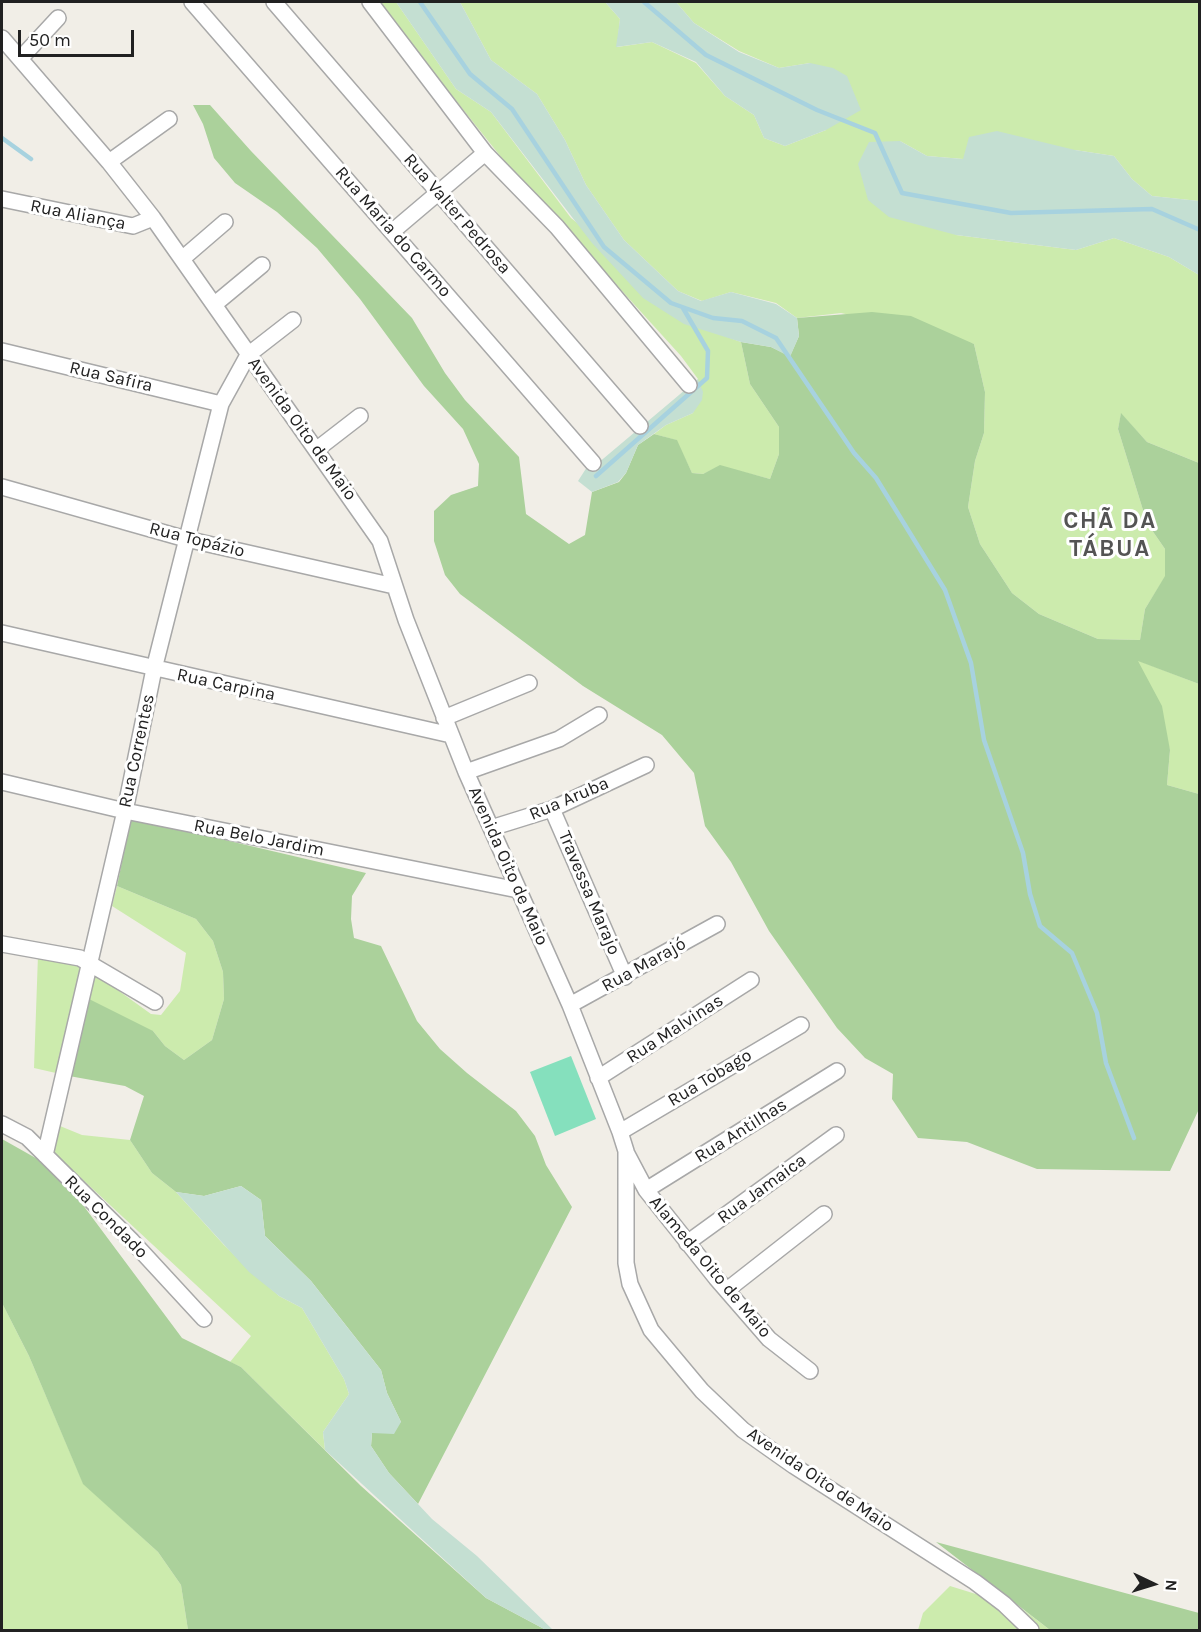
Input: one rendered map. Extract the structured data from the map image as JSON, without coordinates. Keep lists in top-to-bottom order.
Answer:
{
  "streets": {
    "street": [
      "Rua Valter Pedrosa",
      "Rua Aliança",
      "Rua Maria do Carmo",
      "Rua Safira",
      "Avenida Oito de Maio",
      "Rua Topázio",
      "Rua Carpina",
      "Rua Correntes",
      "Rua Aruba",
      "Rua Belo Jardim",
      "Travessa Marajo",
      "Rua Marajó",
      "Rua Malvinas",
      "Rua Tobago",
      "Rua Antilhas",
      "Rua Jamaica",
      "Rua Condado",
      "Alameda Oito de Maio"
    ]
  },
  "crossings": [
    ["Rua Aliança", "Avenida Oito de Maio"],
    ["Rua Safira", "Rua Correntes"],
    ["Avenida Oito de Maio", "Rua Topázio"],
    ["Avenida Oito de Maio", "Rua Carpina"],
    ["Avenida Oito de Maio", "Rua Correntes"],
    ["Avenida Oito de Maio", "Rua Aruba"],
    ["Avenida Oito de Maio", "Rua Belo Jardim"],
    ["Avenida Oito de Maio", "Rua Marajó"],
    ["Avenida Oito de Maio", "Rua Malvinas"],
    ["Avenida Oito de Maio", "Rua Tobago"],
    ["Avenida Oito de Maio", "Alameda Oito de Maio"],
    ["Rua Topázio", "Rua Correntes"],
    ["Rua Carpina", "Rua Correntes"],
    ["Rua Correntes", "Rua Belo Jardim"],
    ["Rua Correntes", "Rua Condado"],
    ["Rua Aruba", "Travessa Marajo"],
    ["Travessa Marajo", "Rua Marajó"],
    ["Rua Antilhas", "Alameda Oito de Maio"],
    ["Rua Jamaica", "Alameda Oito de Maio"]
  ],
  "districts": ["CHÃ DA TÁBUA"],
  "scale_bar": "50 m",
  "north": "right"
}
